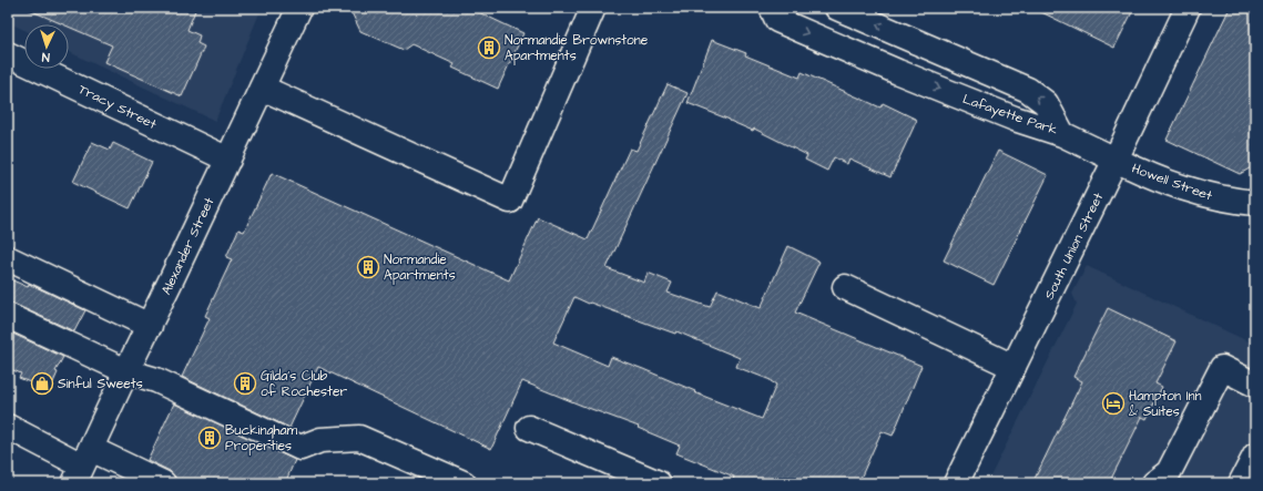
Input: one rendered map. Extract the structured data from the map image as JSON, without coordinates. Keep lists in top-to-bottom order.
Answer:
{
  "streets": {
    "street": [
      "Tracy Street",
      "Lafayette Park",
      "Howell Street",
      "Alexander Street",
      "South Union Street"
    ]
  },
  "crossings": [
    ["Tracy Street", "Alexander Street"],
    ["Lafayette Park", "Howell Street"],
    ["Howell Street", "South Union Street"]
  ],
  "places": {
    "building": [
      "Normandie Brownstone Apartments",
      "Normandie Apartments",
      "Gilda's Club of Rochester",
      "Buckingham Properties"
    ],
    "shop": ["Sinful Sweets"],
    "hotel": ["Hampton Inn & Suites"]
  },
  "north": "bottom"
}
